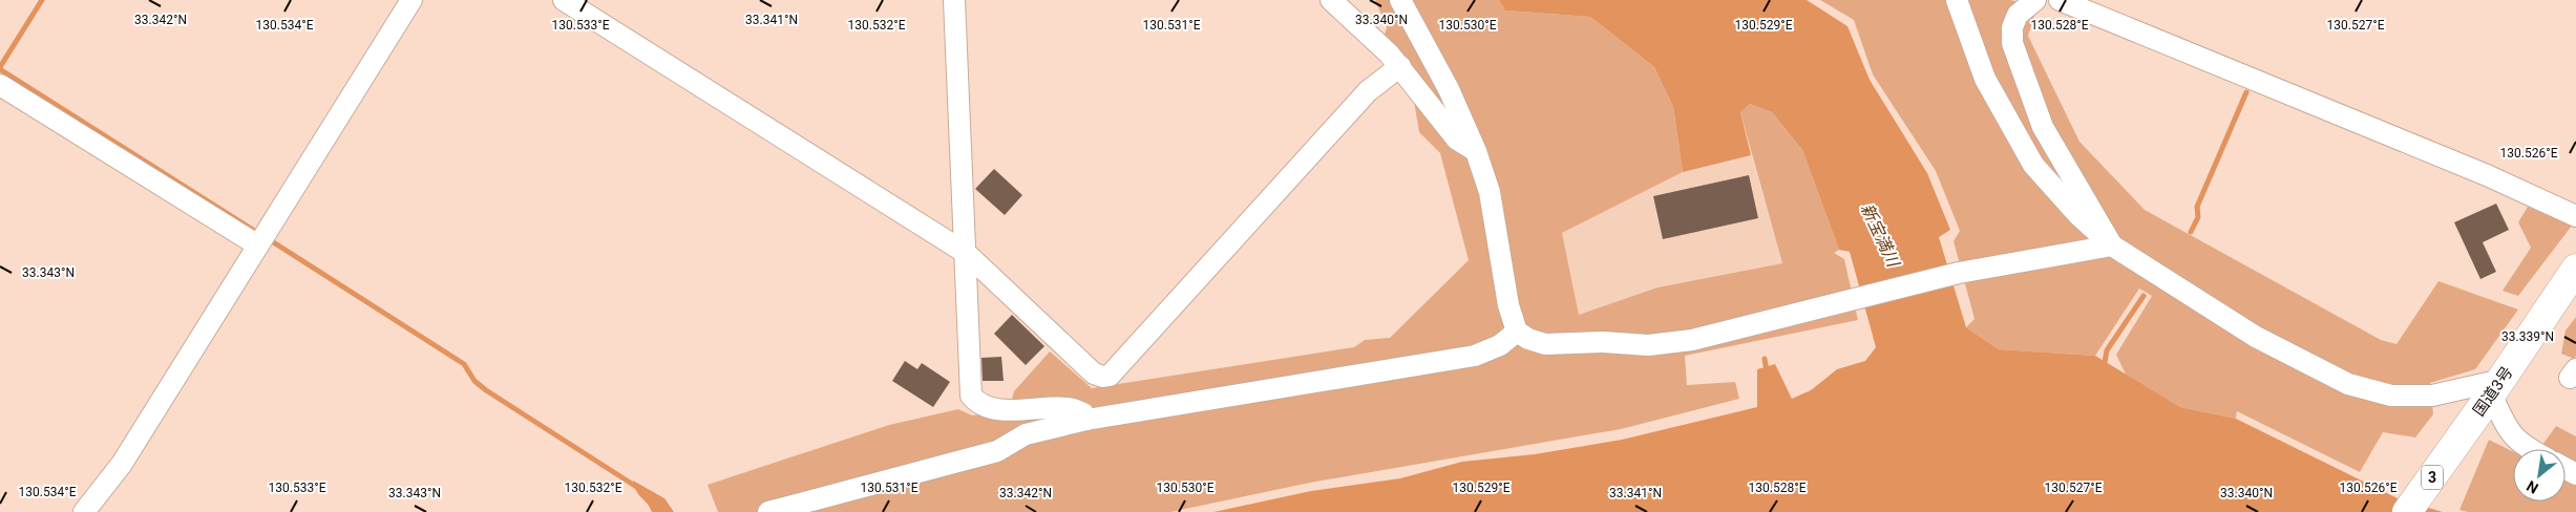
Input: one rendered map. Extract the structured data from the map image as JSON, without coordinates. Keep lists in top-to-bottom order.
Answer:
{
  "streets": {
    "highway": ["国道3号", "3"]
  },
  "water": ["新宝満川"],
  "north": "bottom left",
  "coordinates": [
    "33.342°N",
    "33.341°N",
    "33.340°N",
    "130.533°E",
    "130.532°E",
    "130.531°E",
    "130.530°E",
    "130.529°E",
    "130.534°E",
    "130.528°E",
    "130.527°E",
    "130.526°E",
    "33.343°N",
    "33.339°N"
  ]
}
